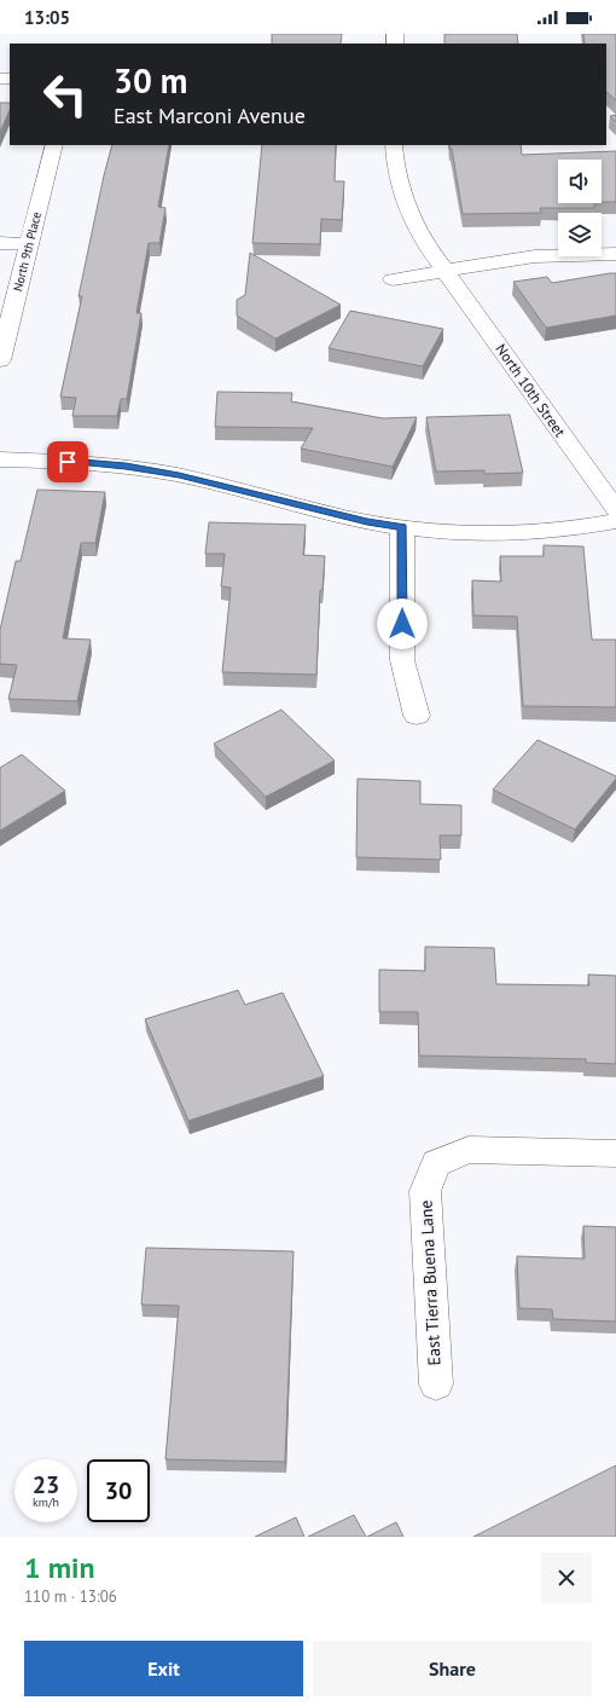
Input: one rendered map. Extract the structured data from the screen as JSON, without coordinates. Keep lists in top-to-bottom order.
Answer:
{
  "streets": {
    "street": ["North 9th Place", "North 10th Street", "East Tierra Buena Lane"]
  },
  "page": {
    "status": "13:05",
    "turn": ["30 m", "East Marconi Avenue"],
    "speed": "23 km/h",
    "limit": "30",
    "heading": ["1 min", "110 m · 13:06"],
    "buttons": ["Exit", "Share"]
  }
}
